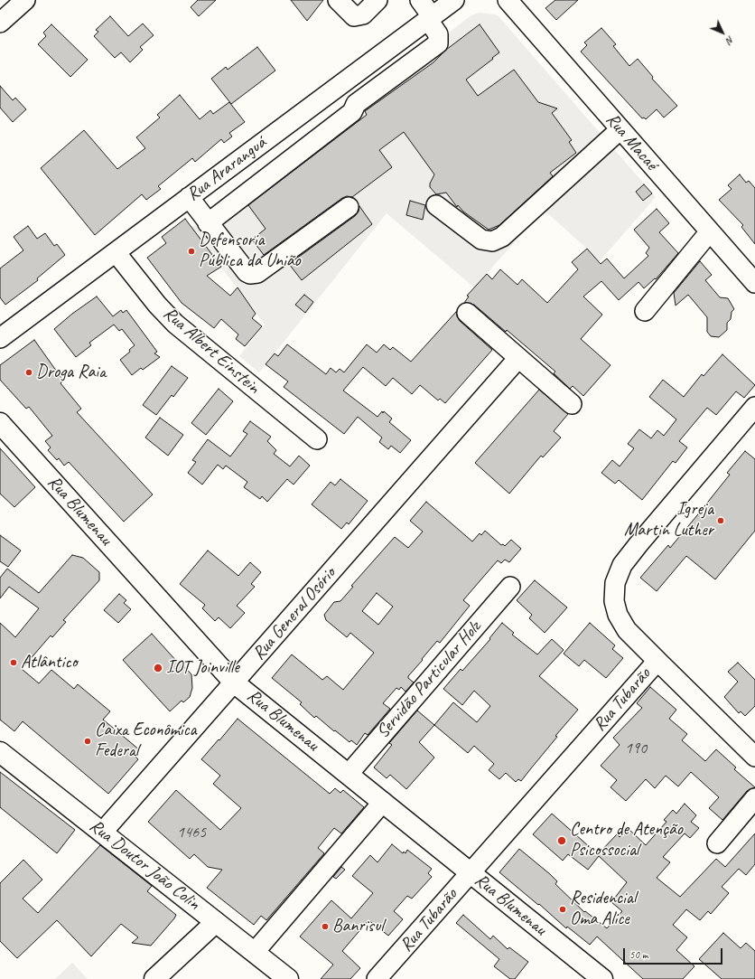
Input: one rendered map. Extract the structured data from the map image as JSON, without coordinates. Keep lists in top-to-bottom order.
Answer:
{
  "streets": {
    "main road": ["Rua Blumenau", "Rua Doutor João Colin"],
    "street": [
      "Rua Macaé",
      "Rua Araranguá",
      "Rua Albert Einstein",
      "Rua General Osório",
      "Servidão Particular Holz",
      "Rua Tubarão"
    ]
  },
  "crossings": [
    ["Rua Araranguá", "Rua Albert Einstein"],
    ["Rua Blumenau", "Rua General Osório"],
    ["Rua Blumenau", "Servidão Particular Holz"],
    ["Rua Blumenau", "Rua Tubarão"],
    ["Rua General Osório", "Rua Doutor João Colin"]
  ],
  "places": [
    "Defensoria Pública da União",
    "Droga Raia",
    "Igreja Martin Luther",
    "Atlântico",
    "IOT Joinville",
    "Caixa Econômica Federal",
    "Centro de Atenção Psicossocial",
    "Residencial Oma Alice",
    "Banrisul"
  ],
  "house_numbers": ["190", "1465"],
  "scale_bar": "50 m",
  "north": "bottom right"
}
